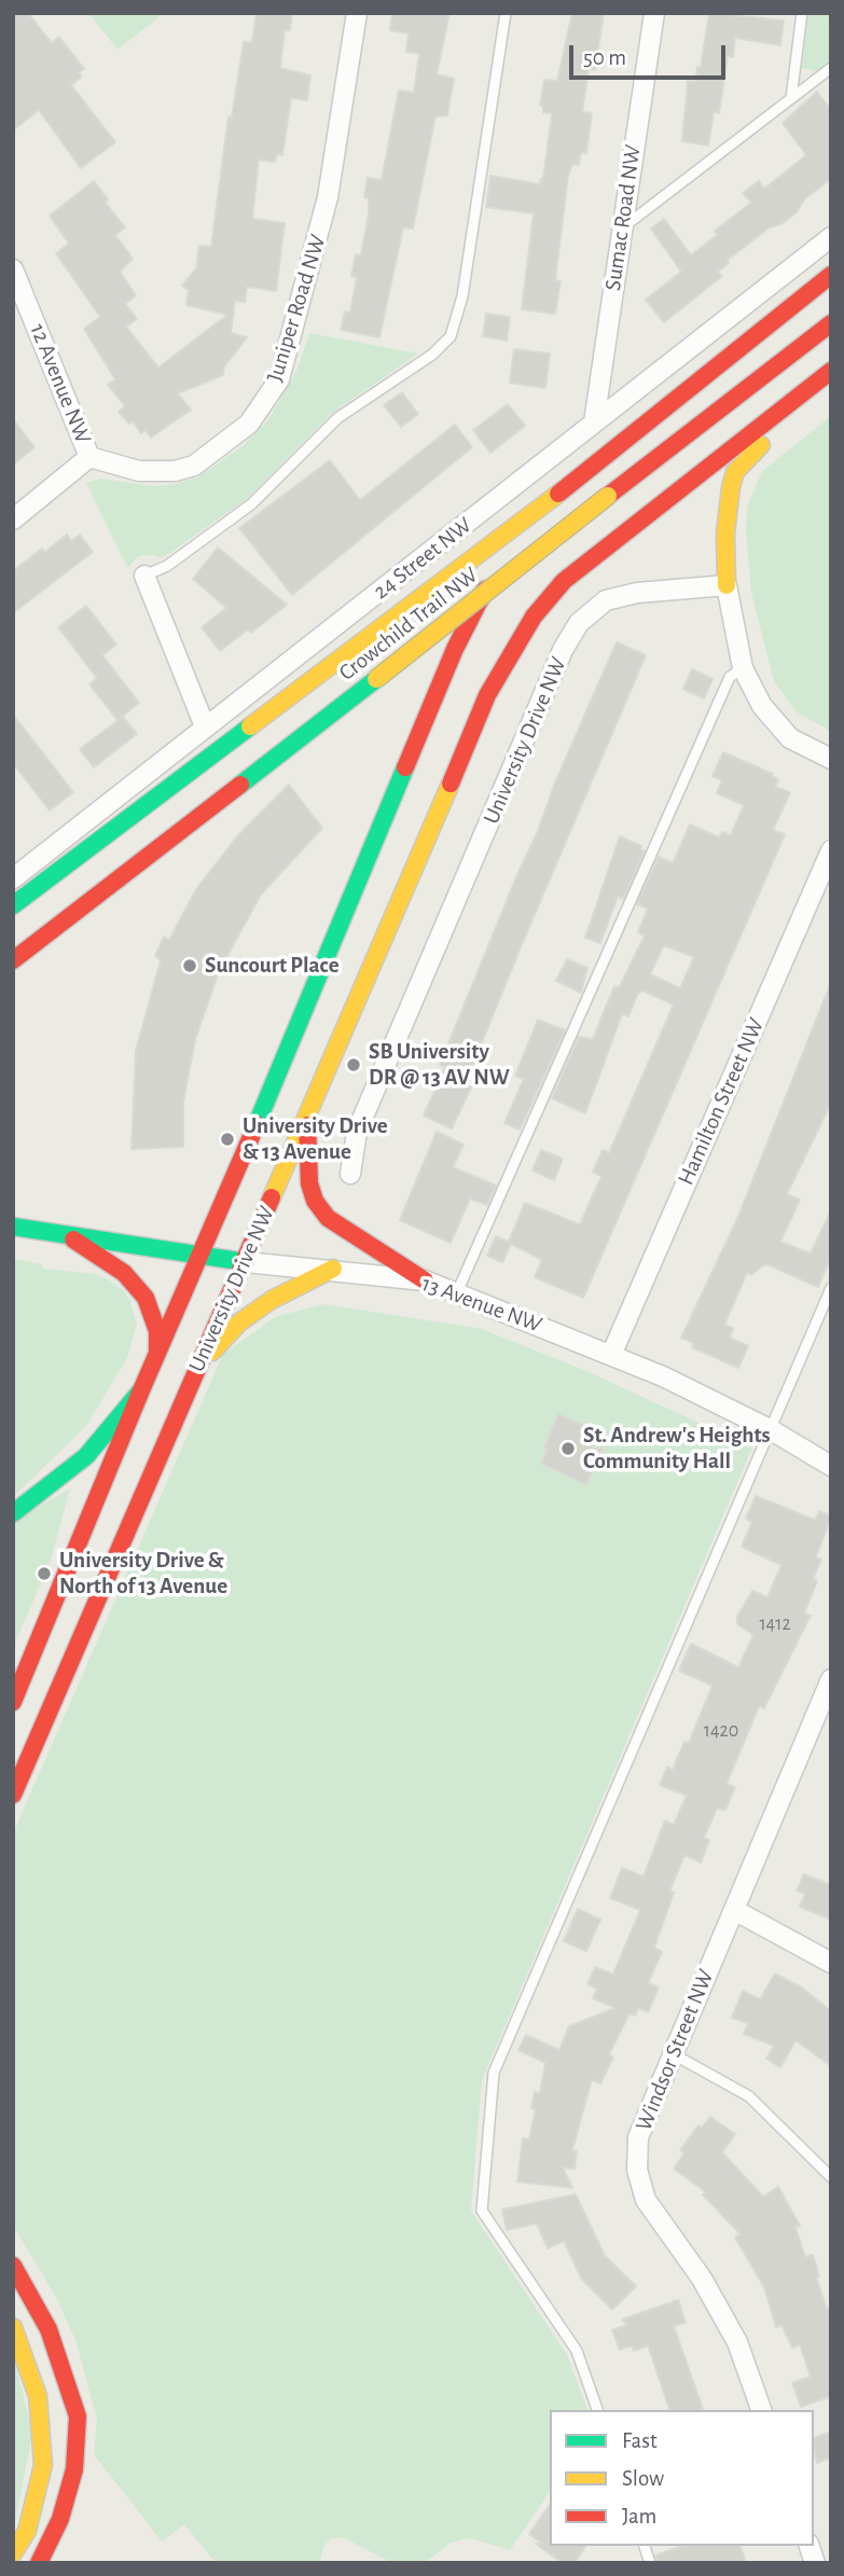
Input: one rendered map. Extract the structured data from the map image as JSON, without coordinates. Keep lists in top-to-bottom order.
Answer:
{
  "streets": {
    "main road": ["Crowchild Trail NW", "University Drive NW", "13 Avenue NW"],
    "street": [
      "Sumac Road NW",
      "Juniper Road NW",
      "12 Avenue NW",
      "24 Street NW",
      "Hamilton Street NW",
      "Windsor Street NW"
    ]
  },
  "crossings": [
    ["Sumac Road NW", "24 Street NW"],
    ["Juniper Road NW", "12 Avenue NW"],
    ["Crowchild Trail NW", "University Drive NW"],
    ["University Drive NW", "13 Avenue NW"],
    ["Hamilton Street NW", "13 Avenue NW"]
  ],
  "places": [
    "Suncourt Place",
    "SB University DR @ 13 AV NW",
    "University Drive & 13 Avenue",
    "St. Andrew's Heights Community Hall",
    "University Drive & North of 13 Avenue"
  ],
  "house_numbers": ["1412", "1420"],
  "legend": ["Fast", "Slow", "Jam"],
  "scale_bar": "50 m"
}
